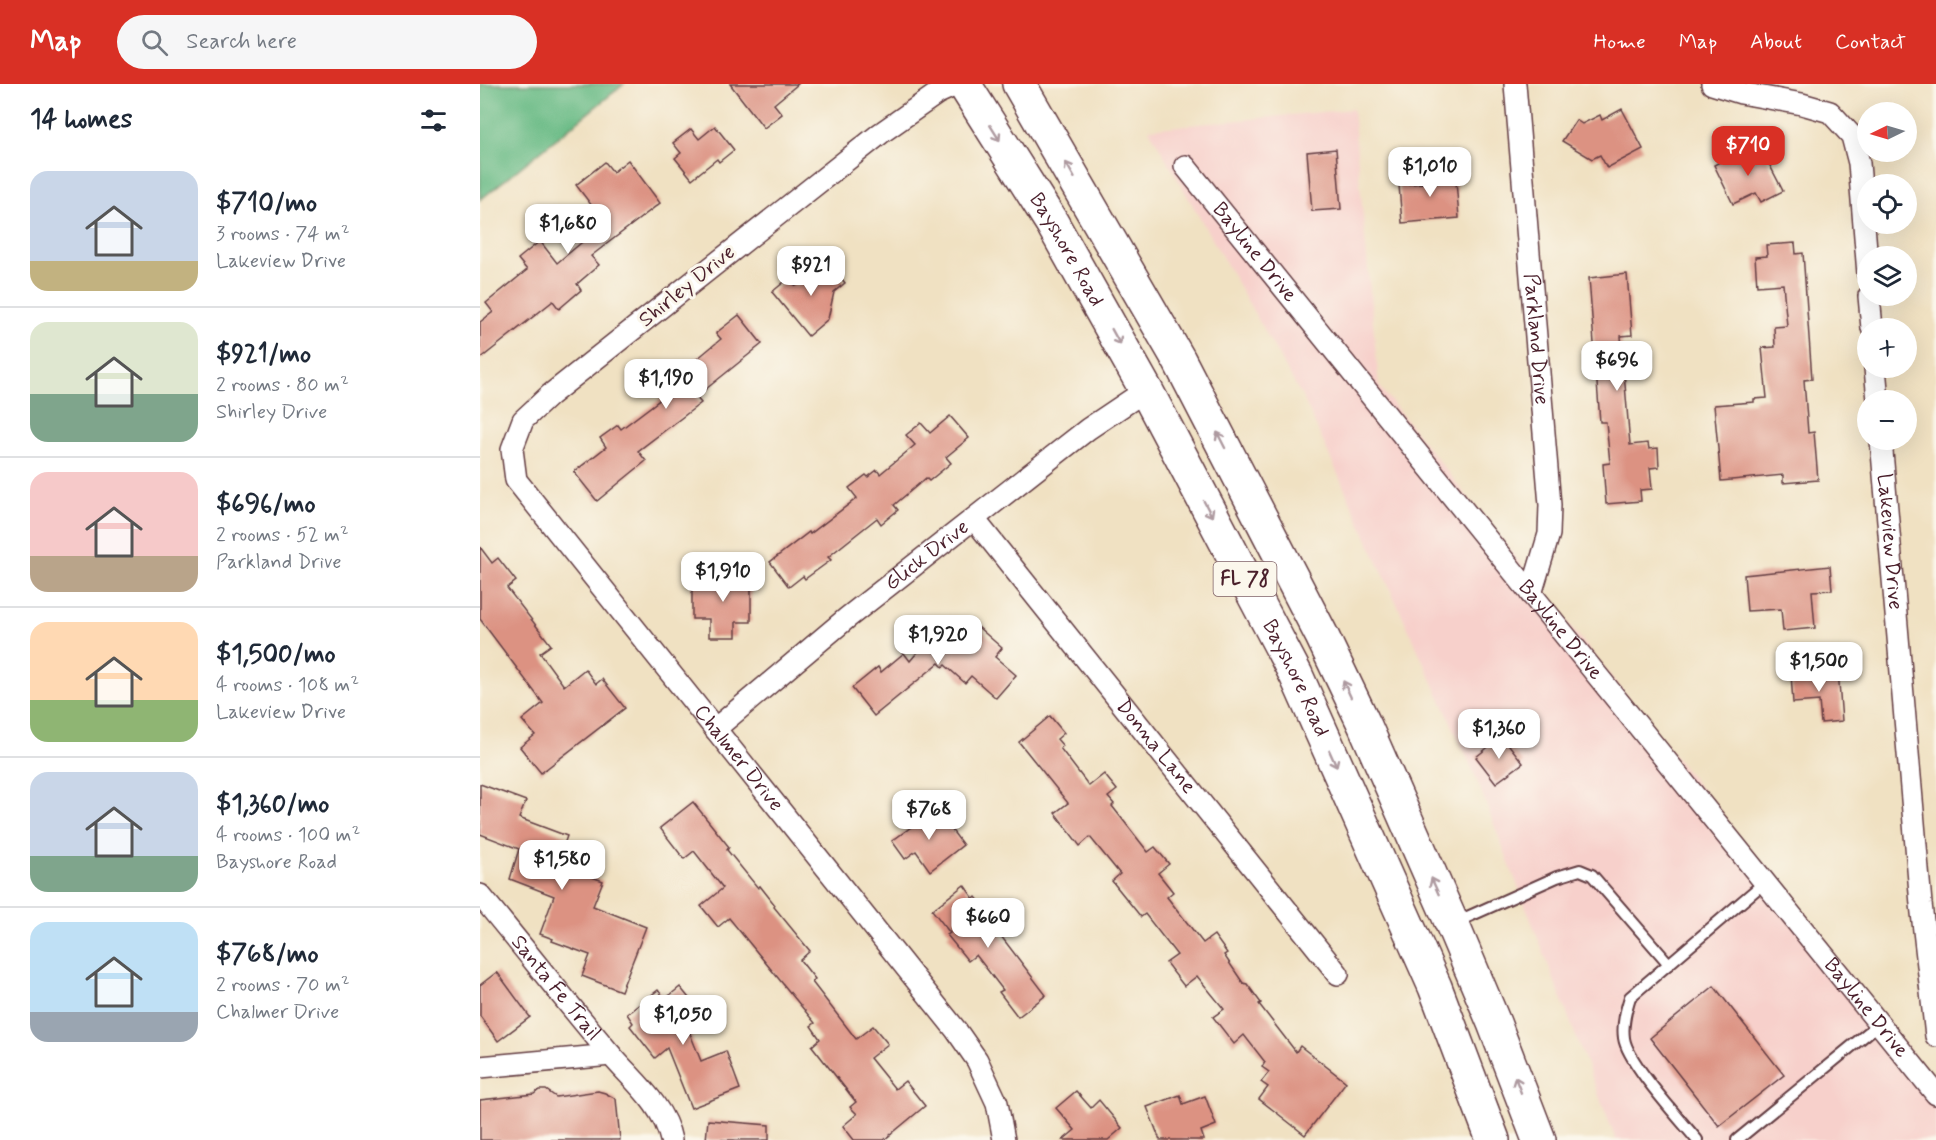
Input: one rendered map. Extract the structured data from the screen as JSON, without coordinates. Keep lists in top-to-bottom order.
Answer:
{
  "streets": {
    "main road": ["Bayshore Road", "FL 78"],
    "street": [
      "Bayline Drive",
      "Shirley Drive",
      "Parkland Drive",
      "Lakeview Drive",
      "Glick Drive",
      "Donna Lane",
      "Chalmer Drive",
      "Santa Fe Trail"
    ]
  },
  "crossings": [
    ["Bayshore Road", "Glick Drive"],
    ["Bayline Drive", "Parkland Drive"],
    ["Shirley Drive", "Chalmer Drive"],
    ["Glick Drive", "Donna Lane"],
    ["Glick Drive", "Chalmer Drive"]
  ],
  "north": "left",
  "page": {
    "header": "Map",
    "search": "Search here",
    "nav": [
      "Home",
      "Map",
      "About",
      "Contact"
    ],
    "heading": "14 homes",
    "map_buttons": ["+", "−"],
    "price": [
      "$710",
      "$1,010",
      "$1,680",
      "$921",
      "$696",
      "$1,190",
      "$1,910",
      "$1,920",
      "$1,500",
      "$1,360",
      "$768",
      "$1,580",
      "$660",
      "$1,050"
    ],
    "list": [
      {
        "name": "$710/mo",
        "note": "3 rooms · 74 m² · Lakeview Drive"
      },
      {
        "name": "$921/mo",
        "note": "2 rooms · 80 m² · Shirley Drive"
      },
      {
        "name": "$696/mo",
        "note": "2 rooms · 52 m² · Parkland Drive"
      },
      {
        "name": "$1,500/mo",
        "note": "4 rooms · 108 m² · Lakeview Drive"
      },
      {
        "name": "$1,360/mo",
        "note": "4 rooms · 100 m² · Bayshore Road"
      },
      {
        "name": "$768/mo",
        "note": "2 rooms · 70 m² · Chalmer Drive"
      }
    ]
  }
}
